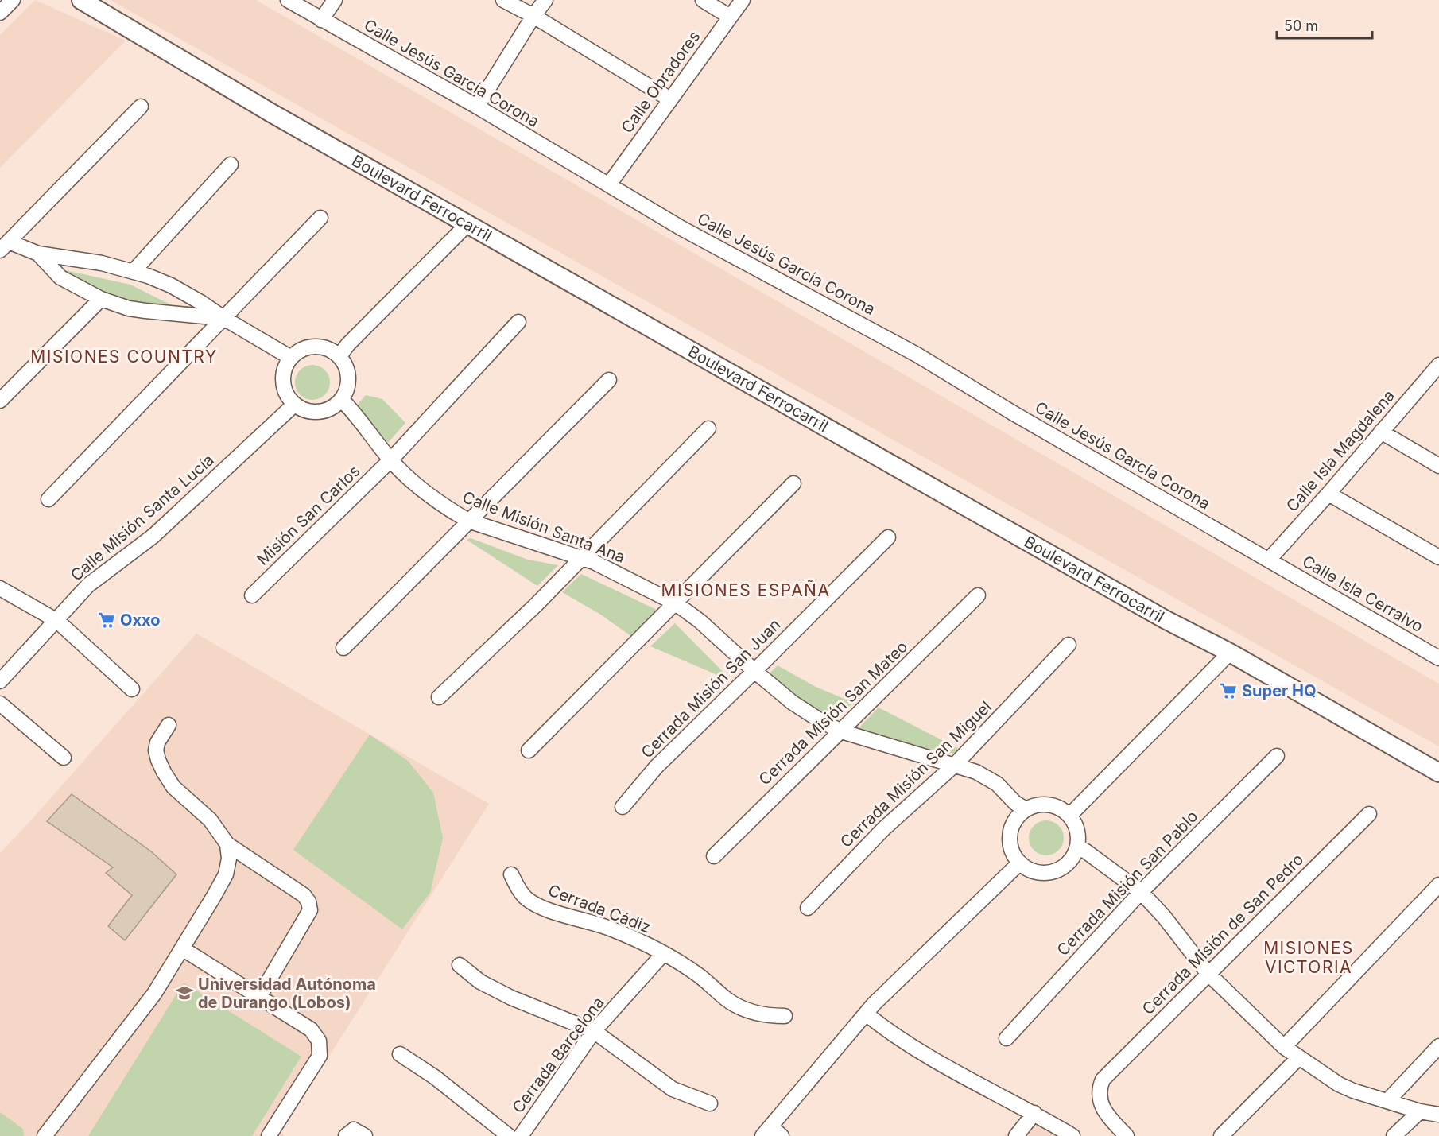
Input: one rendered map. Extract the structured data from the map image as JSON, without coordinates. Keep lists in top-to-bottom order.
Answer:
{
  "streets": {
    "main road": ["Boulevard Ferrocarril"],
    "street": [
      "Calle Jesús García Corona",
      "Calle Obradores",
      "Calle Isla Magdalena",
      "Misión San Carlos",
      "Calle Misión Santa Lucía",
      "Calle Misión Santa Ana",
      "Calle Isla Cerralvo",
      "Cerrada Misión San Juan",
      "Cerrada Misión San Mateo",
      "Cerrada Misión San Miguel",
      "Cerrada Misión San Pablo",
      "Cerrada Cádiz",
      "Cerrada Misión de San Pedro",
      "Cerrada Barcelona"
    ]
  },
  "crossings": [
    ["Calle Jesús García Corona", "Calle Obradores"],
    ["Calle Jesús García Corona", "Calle Isla Magdalena"],
    ["Calle Jesús García Corona", "Calle Isla Cerralvo"],
    ["Calle Isla Magdalena", "Calle Isla Cerralvo"],
    ["Misión San Carlos", "Calle Misión Santa Ana"],
    ["Calle Misión Santa Lucía", "Calle Misión Santa Ana"],
    ["Calle Misión Santa Ana", "Cerrada Misión San Juan"],
    ["Calle Misión Santa Ana", "Cerrada Misión San Mateo"],
    ["Calle Misión Santa Ana", "Cerrada Misión San Miguel"],
    ["Cerrada Cádiz", "Cerrada Barcelona"]
  ],
  "districts": ["MISIONES COUNTRY", "MISIONES ESPAÑA", "MISIONES VICTORIA"],
  "places": {
    "supermarket": ["Oxxo", "Super HQ"],
    "school or university": ["Universidad Autónoma de Durango (Lobos)"]
  },
  "scale_bar": "50 m"
}
